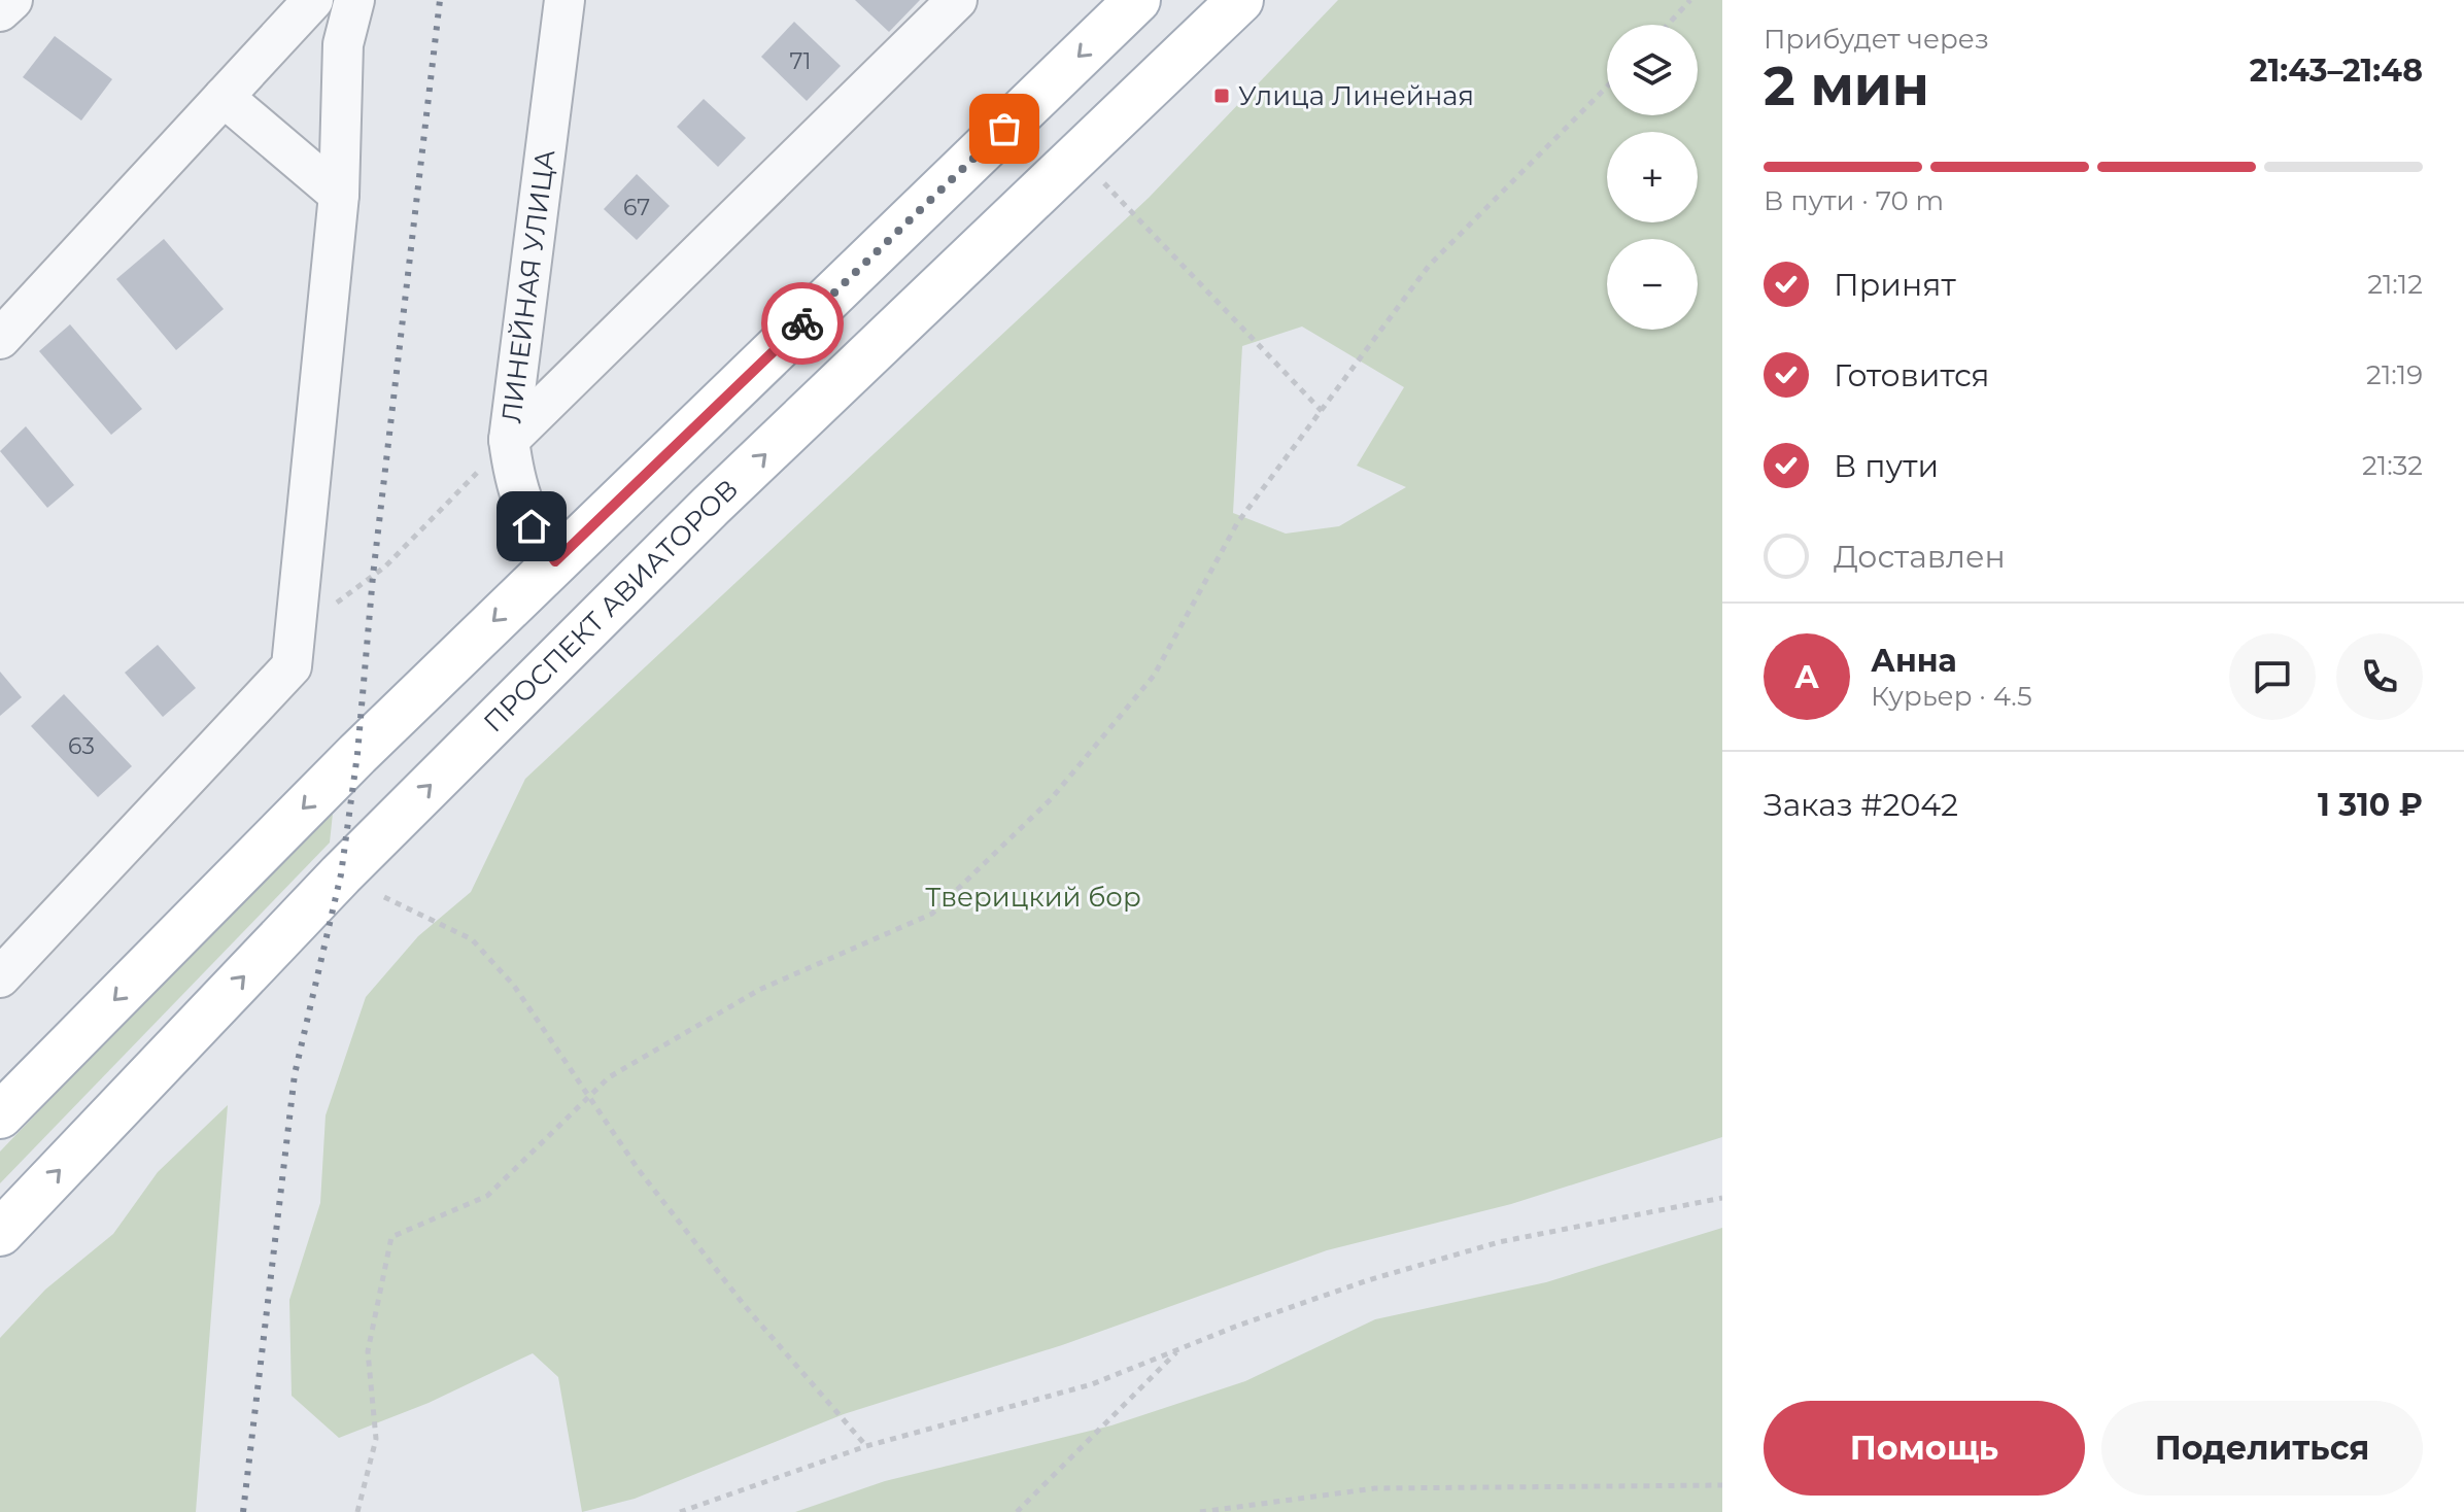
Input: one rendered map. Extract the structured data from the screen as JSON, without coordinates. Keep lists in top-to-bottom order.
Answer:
{
  "streets": {
    "main road": ["ПРОСПЕКТ АВИАТОРОВ"],
    "street": ["ЛИНЕЙНАЯ УЛИЦА"]
  },
  "parks": ["Тверицкий бор"],
  "places": {
    "transit": ["Улица Линейная"]
  },
  "house_numbers": ["71", "67", "63"],
  "page": {
    "heading": ["2 мин", "Прибудет через", "21:43–21:48"],
    "panel": [
      "Анна",
      "Курьер · 4.5",
      "Заказ #2042",
      "1 310 ₽"
    ],
    "map_buttons": ["+", "−"],
    "bar": "В пути · 70 m",
    "list": [
      ["Принят", "21:12"],
      ["Готовится", "21:19"],
      ["В пути", "21:32"],
      "Доставлен"
    ],
    "round": "А",
    "buttons": ["Помощь", "Поделиться"]
  }
}
